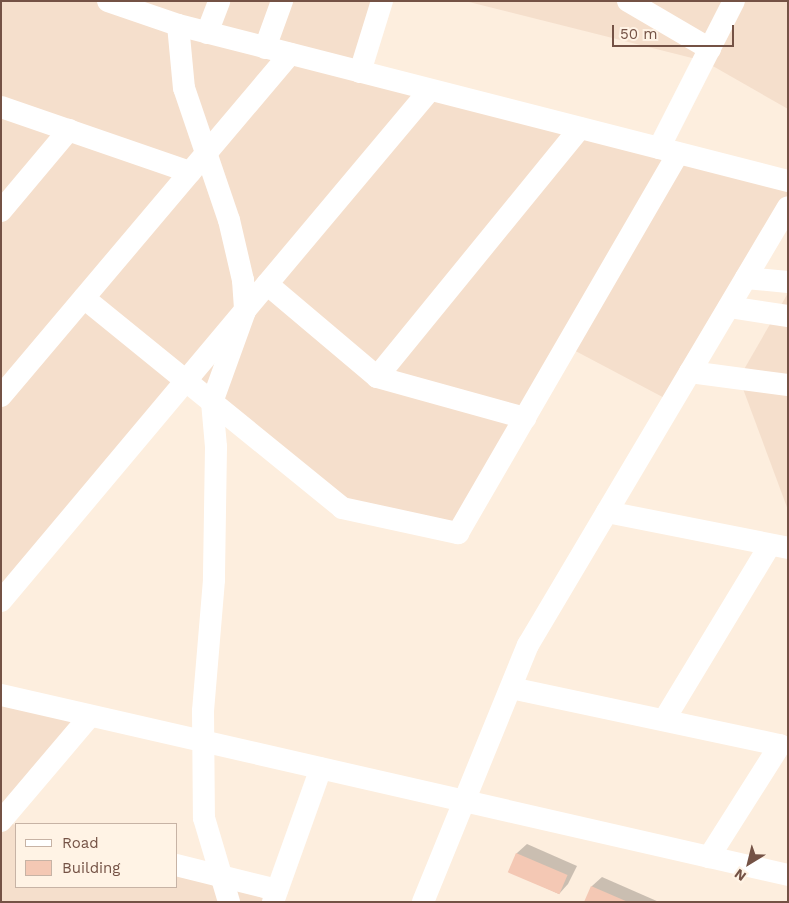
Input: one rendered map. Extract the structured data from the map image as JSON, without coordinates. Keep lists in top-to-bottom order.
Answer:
{
  "legend": ["Road", "Building"],
  "scale_bar": "50 m",
  "north": "bottom left"
}
